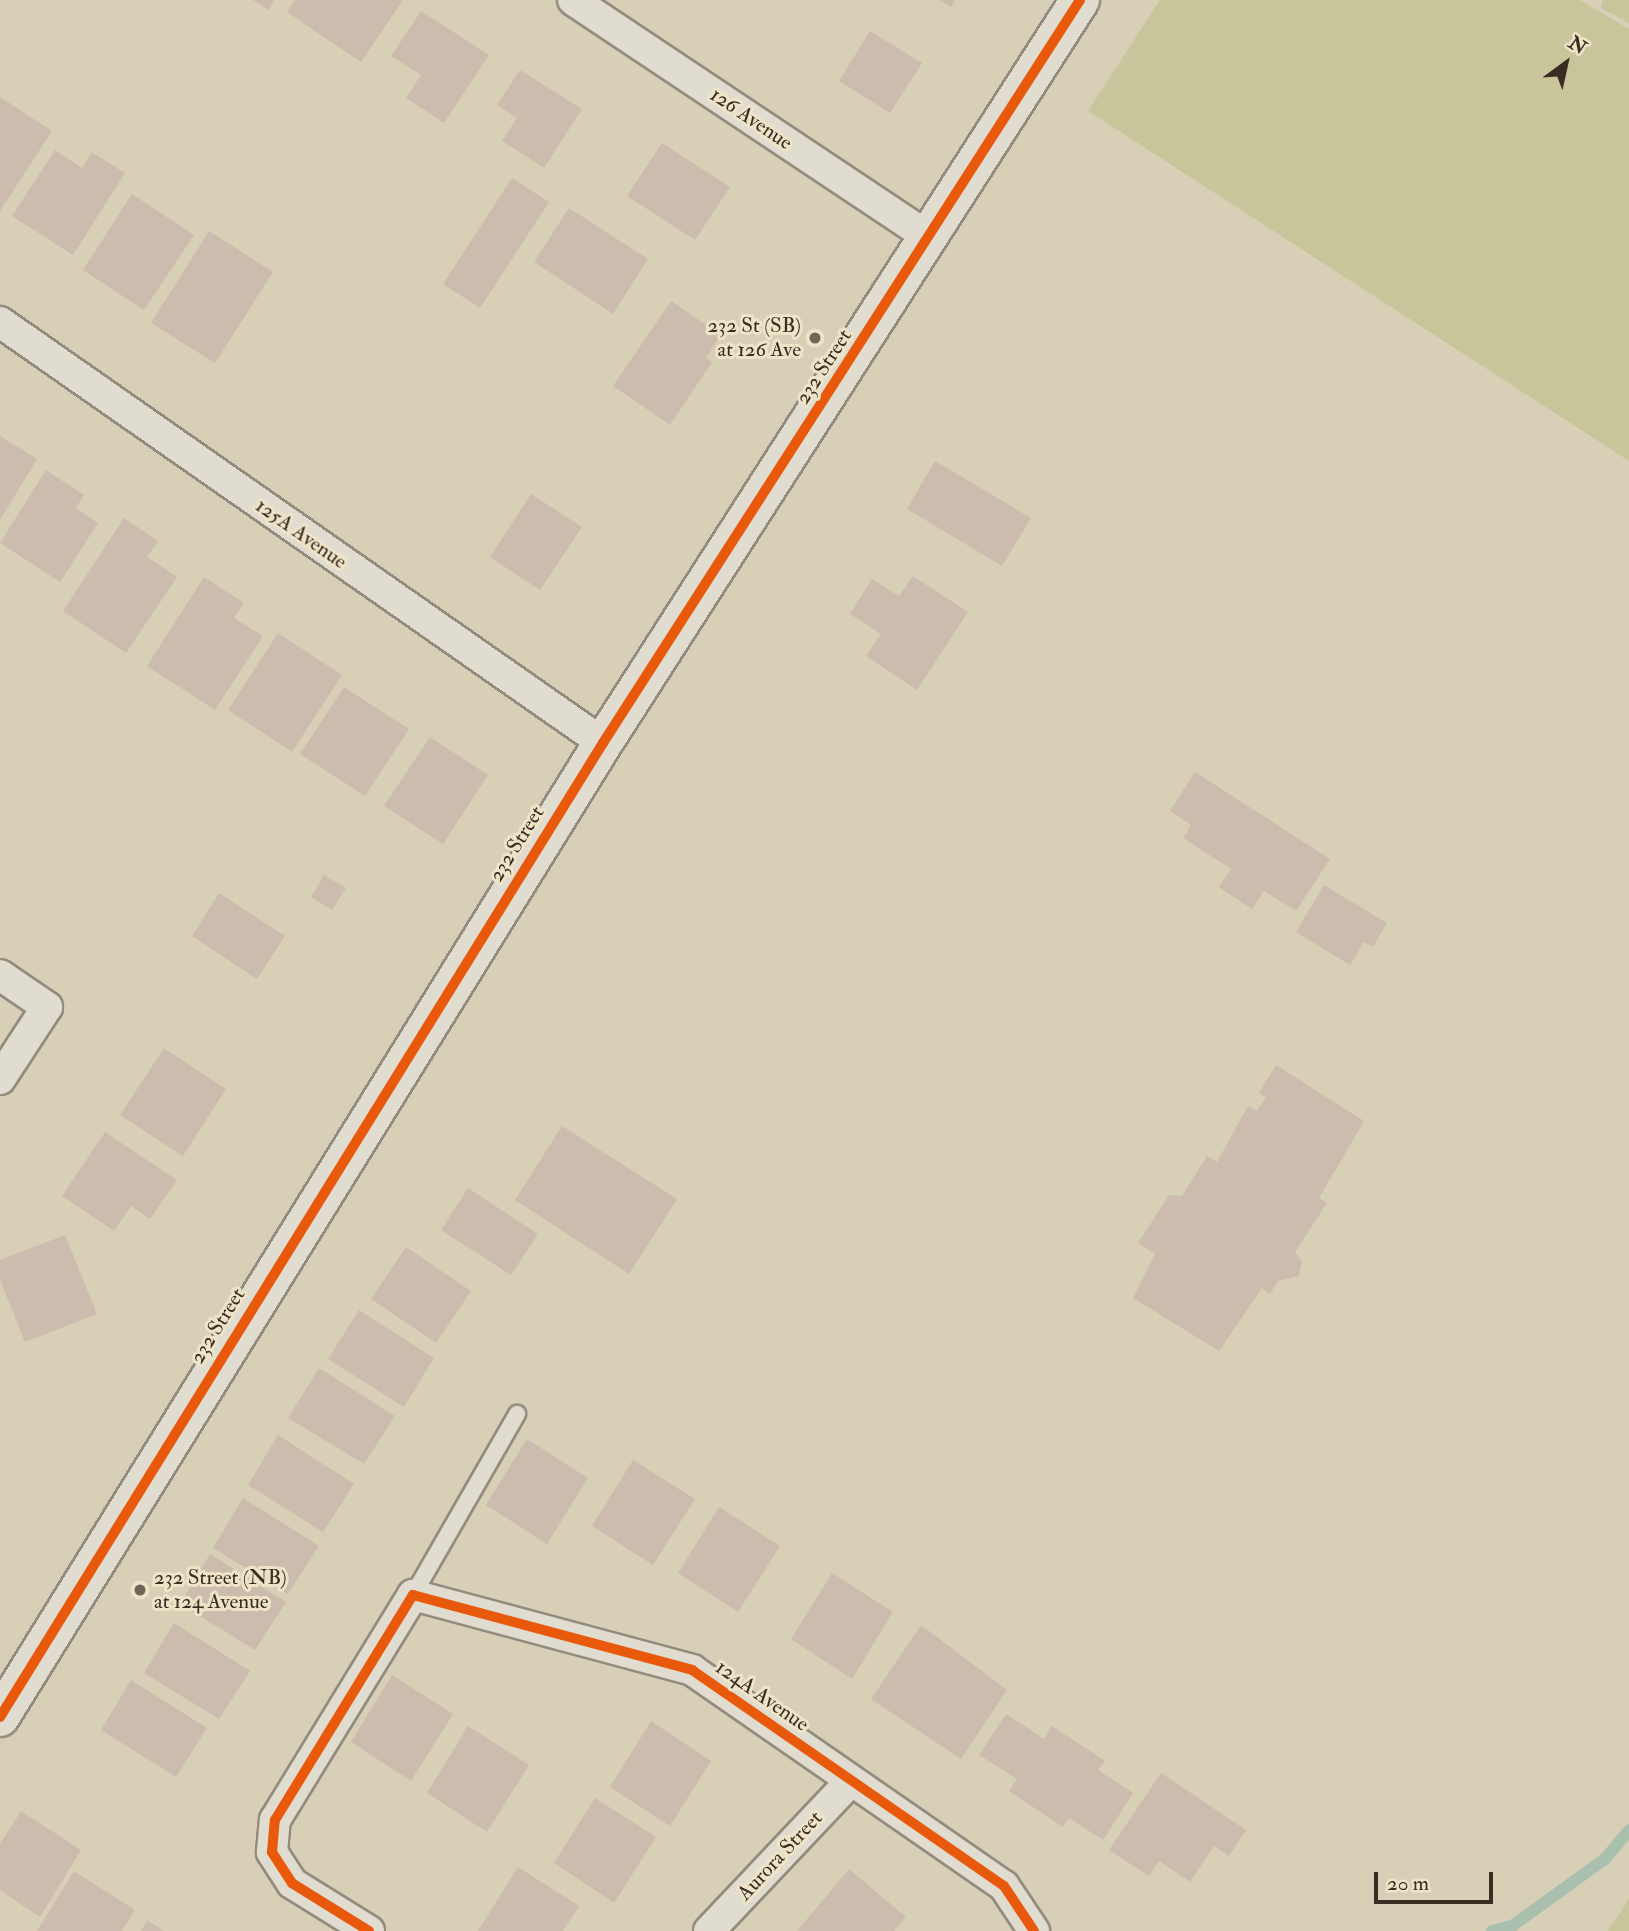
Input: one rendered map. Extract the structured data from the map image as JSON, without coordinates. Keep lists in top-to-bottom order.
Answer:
{
  "streets": {
    "main road": ["232 Street"],
    "street": [
      "126 Avenue",
      "125A Avenue",
      "124A Avenue",
      "Aurora Street"
    ]
  },
  "crossings": [
    ["126 Avenue", "232 Street"],
    ["232 Street", "125A Avenue"],
    ["124A Avenue", "Aurora Street"]
  ],
  "places": ["232 St (SB) at 126 Ave", "232 Street (NB) at 124 Avenue"],
  "scale_bar": "20 m",
  "north": "top right"
}
